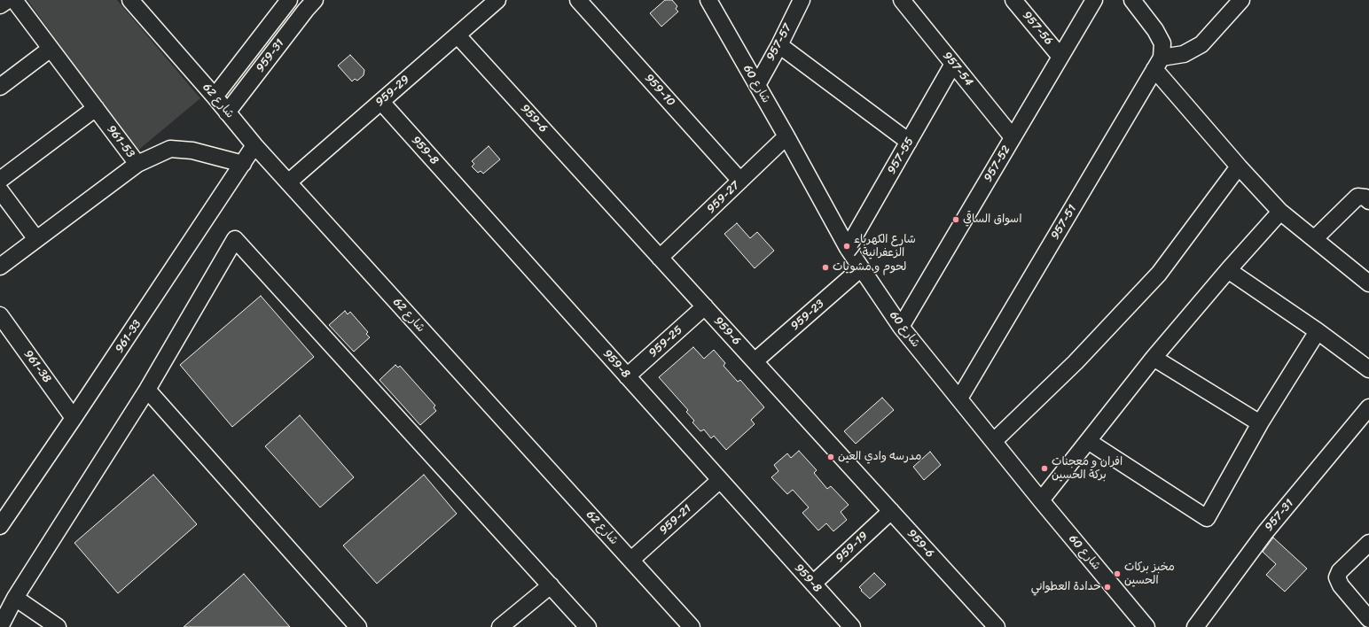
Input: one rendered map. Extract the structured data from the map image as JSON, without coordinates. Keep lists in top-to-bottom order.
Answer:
{
  "streets": {
    "street": [
      "957-56",
      "957-57",
      "959-31",
      "957-54",
      "شارع 60",
      "959-10",
      "959-29",
      "شارع 62",
      "959-6",
      "961-53",
      "959-8",
      "957-55",
      "957-52",
      "959-27",
      "957-51",
      "959-23",
      "961-33",
      "959-25",
      "961-38",
      "957-31",
      "959-21",
      "959-19"
    ]
  },
  "crossings": [
    ["957-56", "957-52"],
    ["957-57", "شارع 60"],
    ["959-31", "شارع 62"],
    ["957-54", "957-55"],
    ["957-54", "957-52"],
    ["شارع 60", "957-55"],
    ["شارع 60", "957-52"],
    ["شارع 60", "959-27"],
    ["شارع 60", "957-51"],
    ["شارع 60", "959-23"],
    ["959-10", "959-27"],
    ["959-29", "شارع 62"],
    ["959-29", "959-6"],
    ["959-29", "959-8"],
    ["شارع 62", "961-33"],
    ["شارع 62", "959-21"],
    ["959-6", "959-27"],
    ["959-6", "959-23"],
    ["959-6", "959-25"],
    ["959-6", "959-19"],
    ["959-8", "959-25"],
    ["959-8", "959-21"],
    ["959-8", "959-19"],
    ["961-33", "961-38"]
  ],
  "places": [
    "اسواق الساقي",
    "شارع الكهرباء / الزعفرانية",
    "لحوم و مشويات",
    "مدرسه وادي العين",
    "افران و معجنات بركة الحسين",
    "مخبز بركات الحسين",
    "حدادة العطواني"
  ]
}
